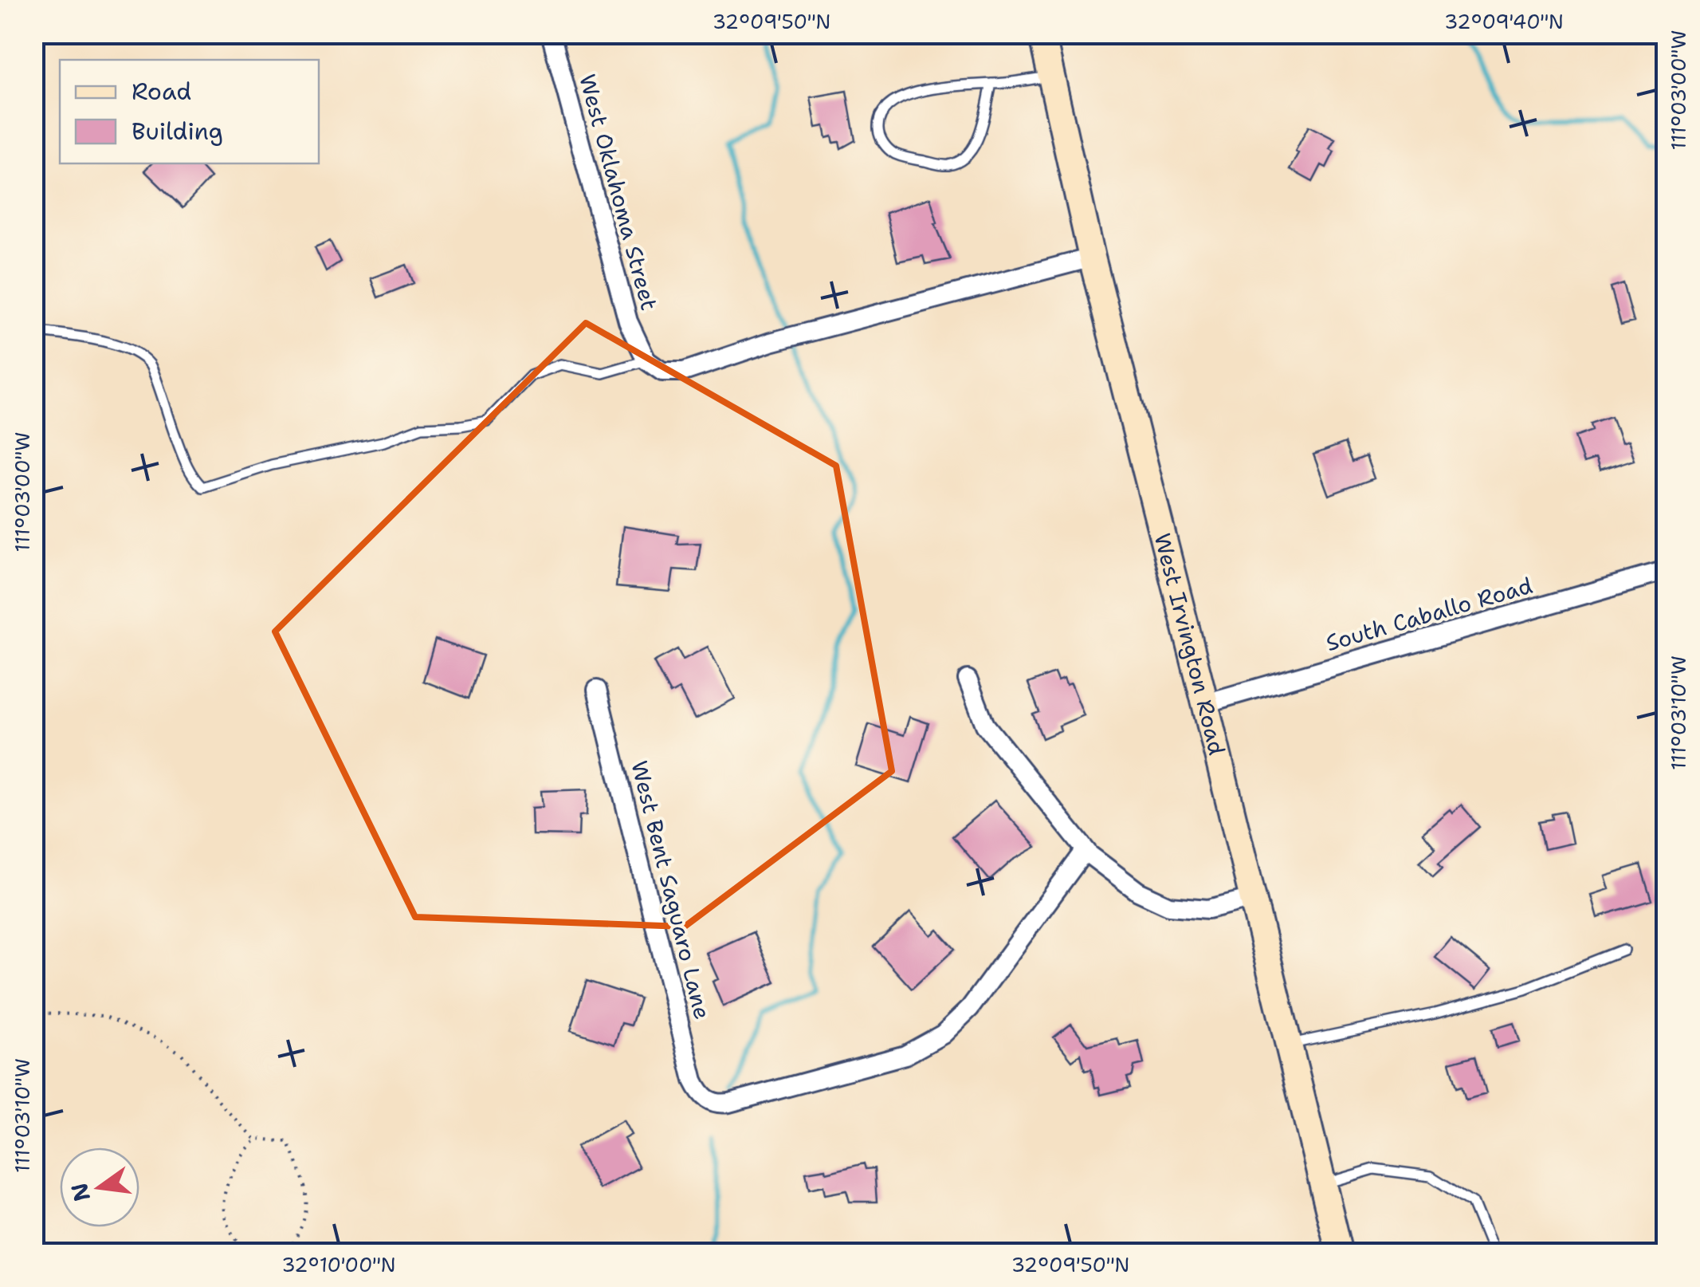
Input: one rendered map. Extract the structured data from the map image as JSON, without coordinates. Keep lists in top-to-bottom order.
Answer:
{
  "streets": {
    "main road": ["West Irvington Road"],
    "street": ["West Oklahoma Street", "South Caballo Road", "West Bent Saguaro Lane"]
  },
  "crossings": [
    ["South Caballo Road", "West Irvington Road"]
  ],
  "legend": ["Road", "Building"],
  "north": "left",
  "coordinates": [
    "32°09'50\"N",
    "32°09'40\"N",
    "111°03'00\"W",
    "111°03'10\"W",
    "32°10'00\"N"
  ]
}
